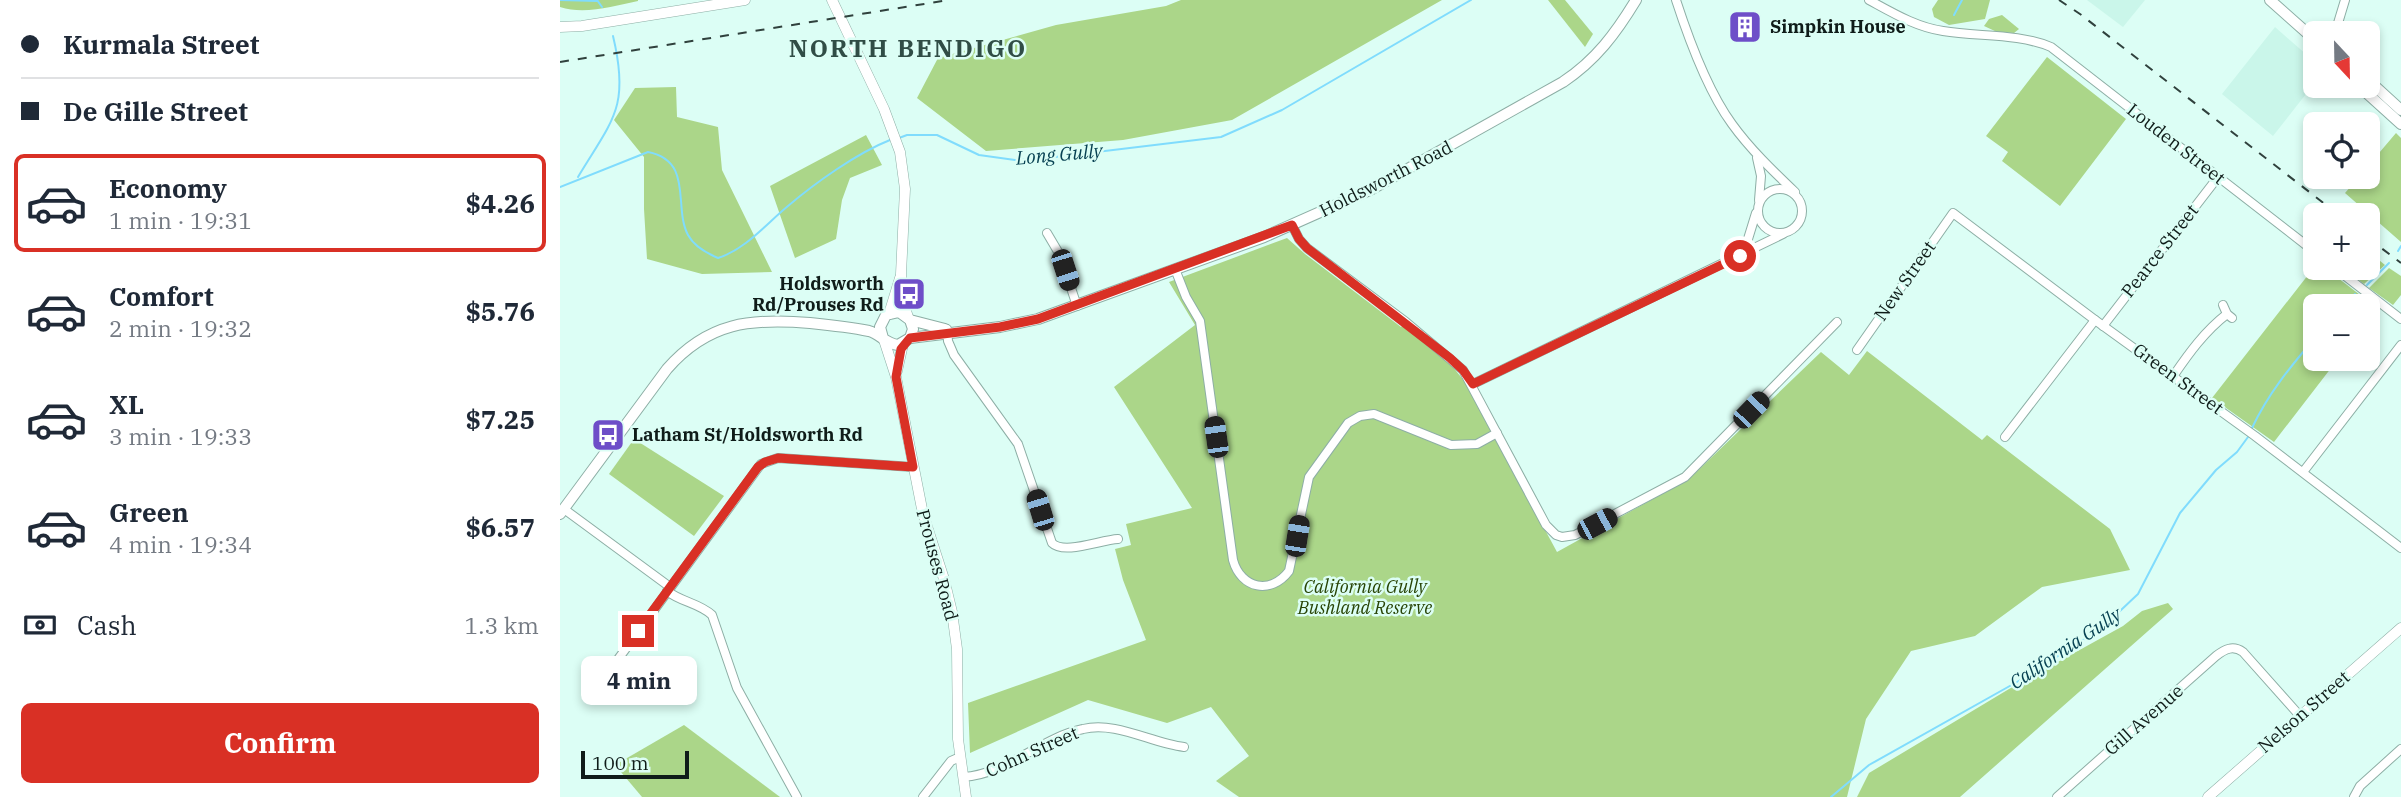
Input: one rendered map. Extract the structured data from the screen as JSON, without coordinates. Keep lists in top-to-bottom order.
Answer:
{
  "streets": {
    "main road": ["Holdsworth Road"],
    "street": [
      "Louden Street",
      "Pearce Street",
      "New Street",
      "Green Street",
      "Prouses Road",
      "Nelson Street",
      "Gill Avenue",
      "Cohn Street"
    ]
  },
  "crossings": [
    ["Louden Street", "Pearce Street"],
    ["Holdsworth Road", "Prouses Road"],
    ["Pearce Street", "Green Street"],
    ["New Street", "Green Street"],
    ["Prouses Road", "Cohn Street"],
    ["Nelson Street", "Gill Avenue"]
  ],
  "districts": ["NORTH BENDIGO"],
  "water": ["Long Gully", "California Gully"],
  "parks": ["California Gully Bushland Reserve"],
  "places": {
    "building": ["Simpkin House"],
    "bus stop": ["Holdsworth Rd/Prouses Rd", "Latham St/Holdsworth Rd"]
  },
  "scale_bar": "100 m",
  "north": "bottom",
  "page": {
    "banner": ["Kurmala Street", "De Gille Street"],
    "map_buttons": ["+", "−"],
    "list": [
      {
        "name": "Economy",
        "note": "1 min · 19:31",
        "value": "$4.26"
      },
      {
        "name": "Comfort",
        "note": "2 min · 19:32",
        "value": "$5.76"
      },
      {
        "name": "XL",
        "note": "3 min · 19:33",
        "value": "$7.25"
      },
      {
        "name": "Green",
        "note": "4 min · 19:34",
        "value": "$6.57"
      }
    ],
    "pay": ["Cash", "1.3 km"],
    "bubble": "4 min",
    "buttons": "Confirm",
    "scale": "100 m"
  }
}
